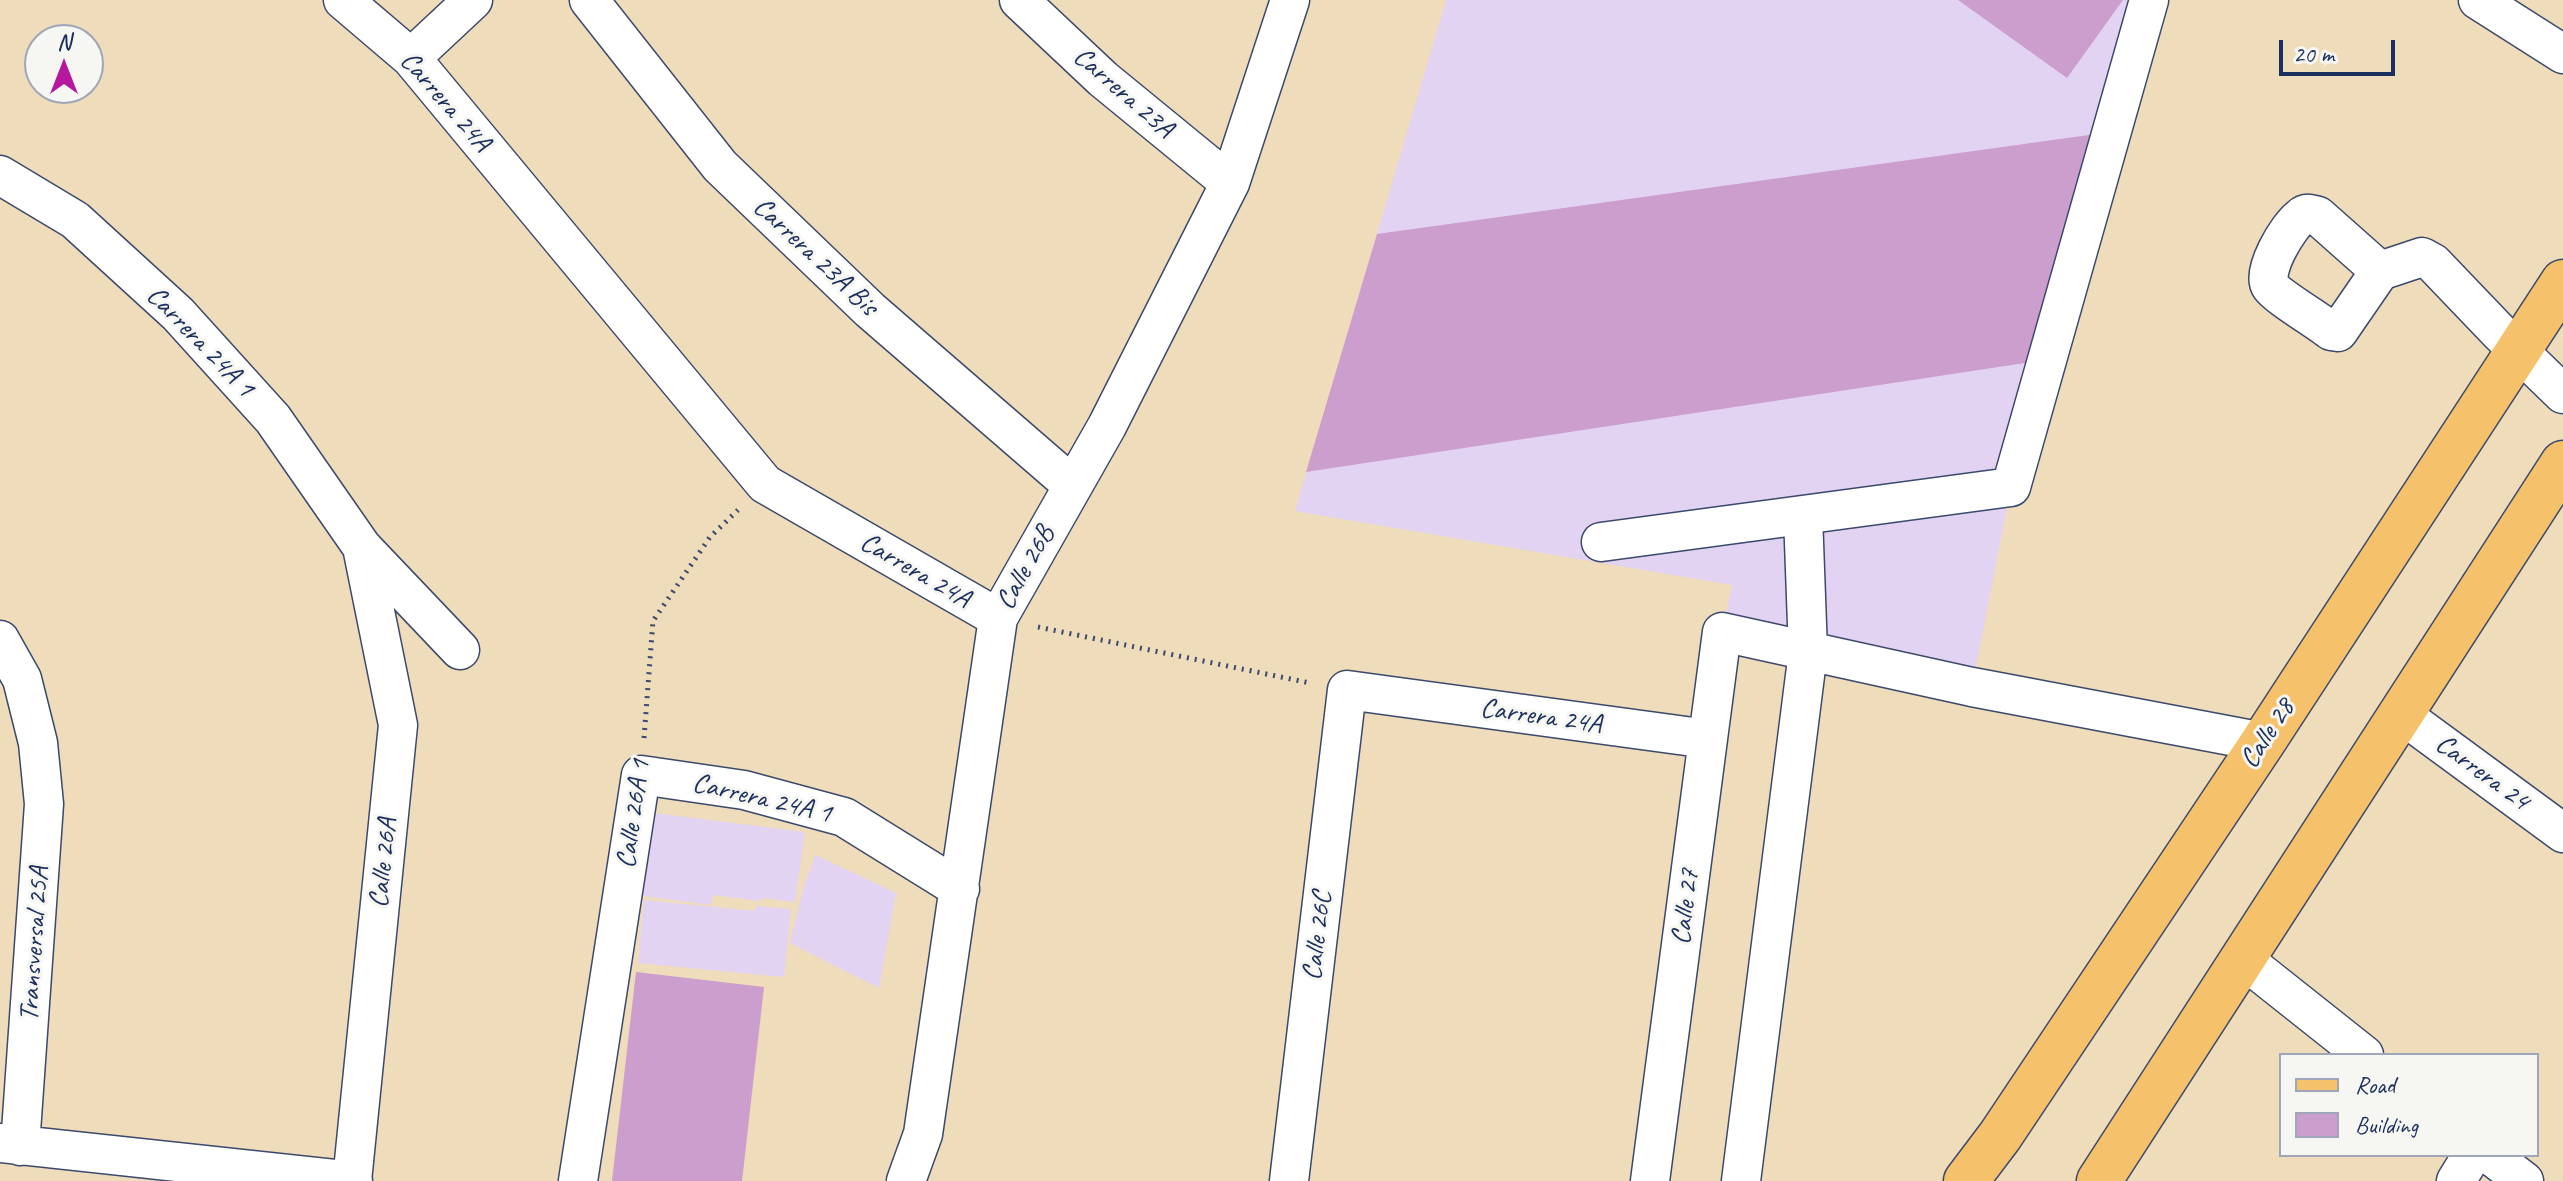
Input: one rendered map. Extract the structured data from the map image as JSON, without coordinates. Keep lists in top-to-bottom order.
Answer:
{
  "streets": {
    "main road": ["Calle 28"],
    "street": [
      "Carrera 23A",
      "Carrera 24A",
      "Carrera 23A Bis",
      "Carrera 24A 1",
      "Calle 26B",
      "Carrera 24",
      "Calle 26A 1",
      "Calle 26A",
      "Calle 27",
      "Calle 26C",
      "Transversal 25A"
    ]
  },
  "crossings": [
    ["Carrera 23A", "Calle 26B"],
    ["Carrera 24A", "Calle 26B"],
    ["Carrera 24A", "Calle 26A 1"],
    ["Carrera 24A", "Calle 27"],
    ["Carrera 24A", "Calle 26C"],
    ["Carrera 23A Bis", "Calle 26B"],
    ["Carrera 24A 1", "Calle 26B"],
    ["Carrera 24A 1", "Calle 26A 1"],
    ["Carrera 24A 1", "Calle 26A"]
  ],
  "legend": ["Road", "Building"],
  "scale_bar": "20 m",
  "north": "top"
}
